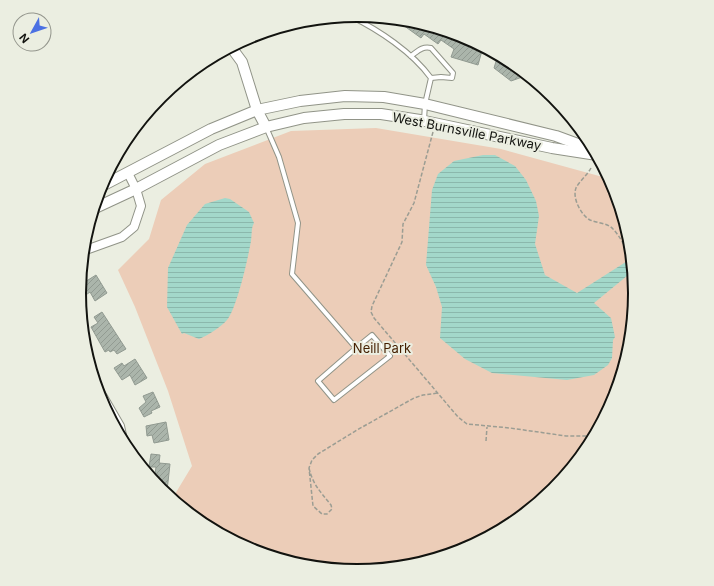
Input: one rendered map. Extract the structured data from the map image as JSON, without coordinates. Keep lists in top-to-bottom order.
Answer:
{
  "streets": {
    "street": ["West Burnsville Parkway"]
  },
  "parks": ["Neill Park"],
  "north": "bottom left"
}
